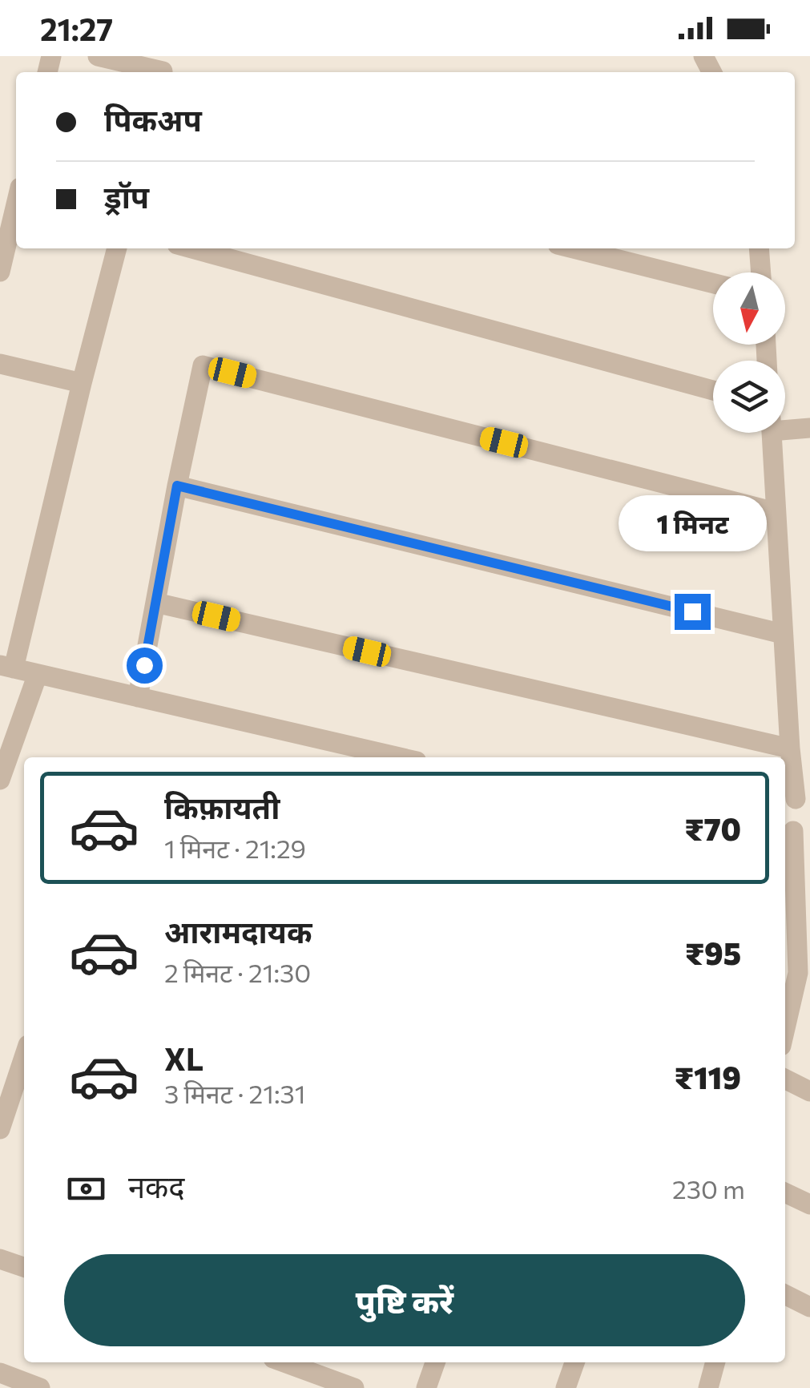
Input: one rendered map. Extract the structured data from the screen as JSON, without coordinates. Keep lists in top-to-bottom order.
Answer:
{
  "north": "bottom",
  "page": {
    "status": "21:27",
    "banner": ["पिकअप", "ड्रॉप"],
    "bubble": "1 मिनट",
    "list": [
      {
        "name": "किफ़ायती",
        "note": "1 मिनट · 21:29",
        "value": "₹70"
      },
      {
        "name": "आरामदायक",
        "note": "2 मिनट · 21:30",
        "value": "₹95"
      },
      {
        "name": "XL",
        "note": "3 मिनट · 21:31",
        "value": "₹119"
      }
    ],
    "pay": ["नकद", "230 m"],
    "buttons": "पुष्टि करें"
  }
}
